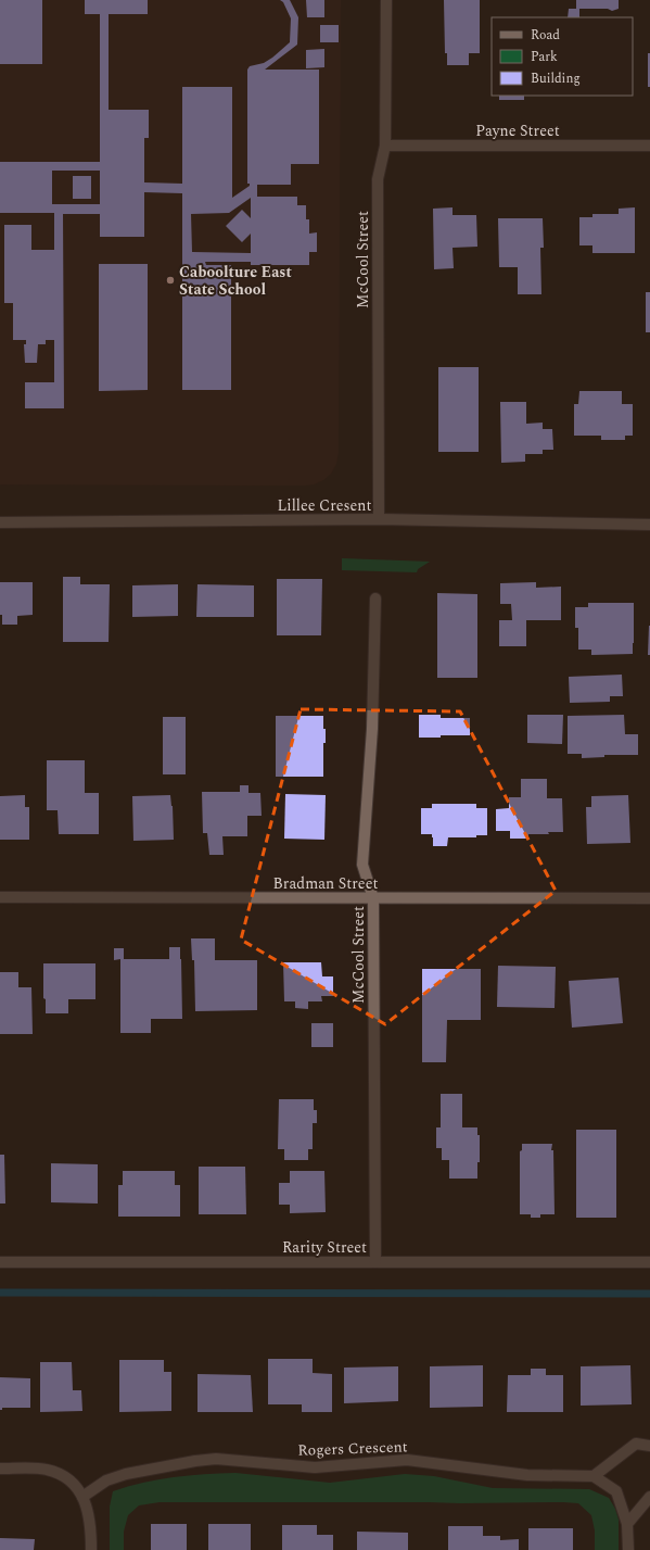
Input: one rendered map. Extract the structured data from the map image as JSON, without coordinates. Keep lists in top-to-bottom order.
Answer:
{
  "streets": {
    "street": [
      "Payne Street",
      "McCool Street",
      "Lillee Cresent",
      "Bradman Street",
      "Rarity Street",
      "Rogers Crescent"
    ]
  },
  "crossings": [
    ["Payne Street", "McCool Street"],
    ["McCool Street", "Lillee Cresent"],
    ["McCool Street", "Bradman Street"],
    ["McCool Street", "Rarity Street"]
  ],
  "places": ["Caboolture East State School"],
  "legend": ["Road", "Park", "Building"]
}
